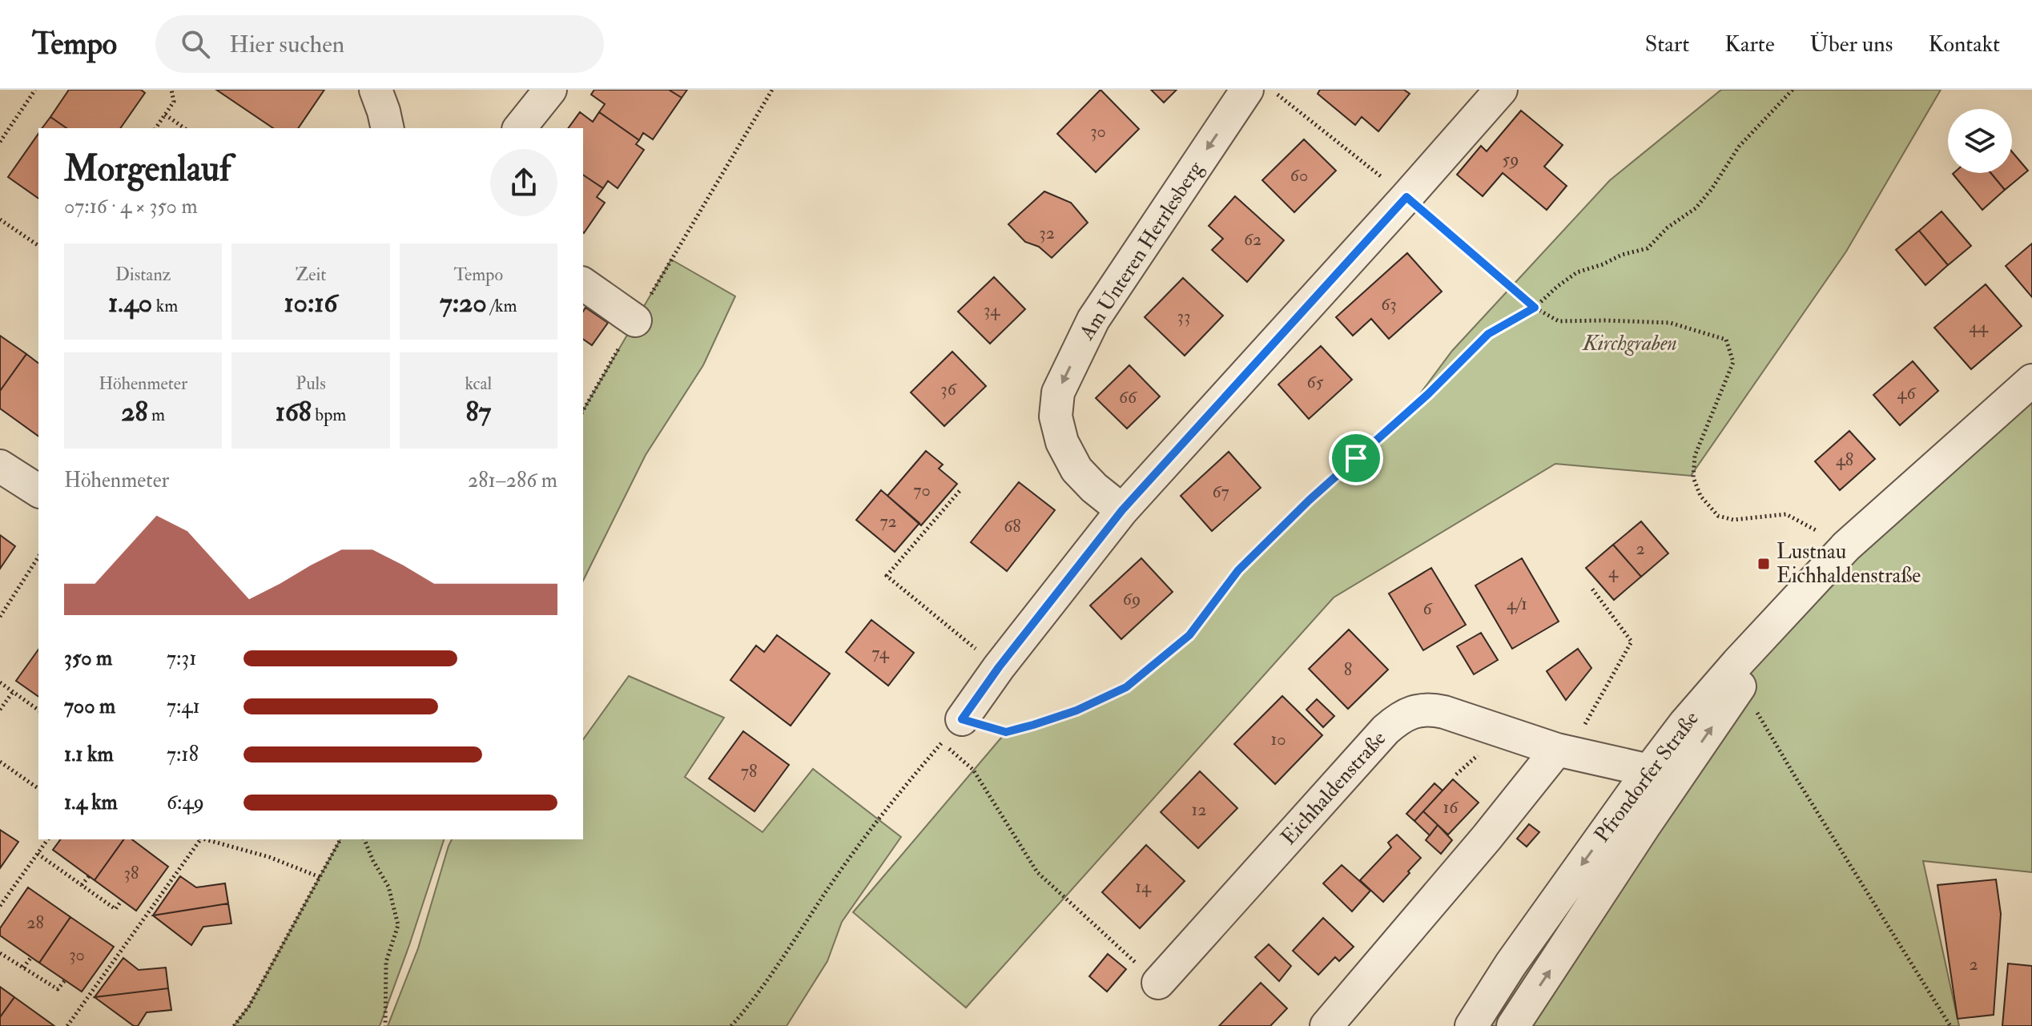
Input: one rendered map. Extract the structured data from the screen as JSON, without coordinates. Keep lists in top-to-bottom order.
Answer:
{
  "streets": {
    "street": ["Am Unteren Herrlesberg", "Pfrondorfer Straße", "Eichhaldenstraße"]
  },
  "crossings": [
    ["Pfrondorfer Straße", "Eichhaldenstraße"]
  ],
  "one_way": ["Am Unteren Herrlesberg"],
  "parks": ["Kirchgraben"],
  "places": {
    "transit": ["Lustnau Eichhaldenstraße"]
  },
  "house_numbers": [
    "30",
    "59",
    "60",
    "32",
    "62",
    "63",
    "34",
    "33",
    "44",
    "65",
    "36",
    "46",
    "66",
    "48",
    "70",
    "67",
    "72",
    "68",
    "2",
    "4",
    "69",
    "4/1",
    "6",
    "74",
    "8",
    "10",
    "78",
    "16",
    "12",
    "38",
    "14",
    "28",
    "30",
    "2"
  ],
  "page": {
    "header": "Tempo",
    "search": "Hier suchen",
    "nav": [
      "Start",
      "Karte",
      "Über uns",
      "Kontakt"
    ],
    "heading": ["Morgenlauf", "07:16 · 4 × 350 m"],
    "stats": [
      ["Distanz", "1.40 km"],
      ["Zeit", "10:16"],
      ["Tempo", "7:20 /km"],
      ["Höhenmeter", "28 m"],
      ["Puls", "168 bpm"],
      ["kcal", "87"]
    ],
    "chart": ["Höhenmeter", "281–286 m"],
    "list": [
      {
        "name": "350 m",
        "note": "7:31"
      },
      {
        "name": "700 m",
        "note": "7:41"
      },
      {
        "name": "1.1 km",
        "note": "7:18"
      },
      {
        "name": "1.4 km",
        "note": "6:49"
      }
    ]
  }
}
